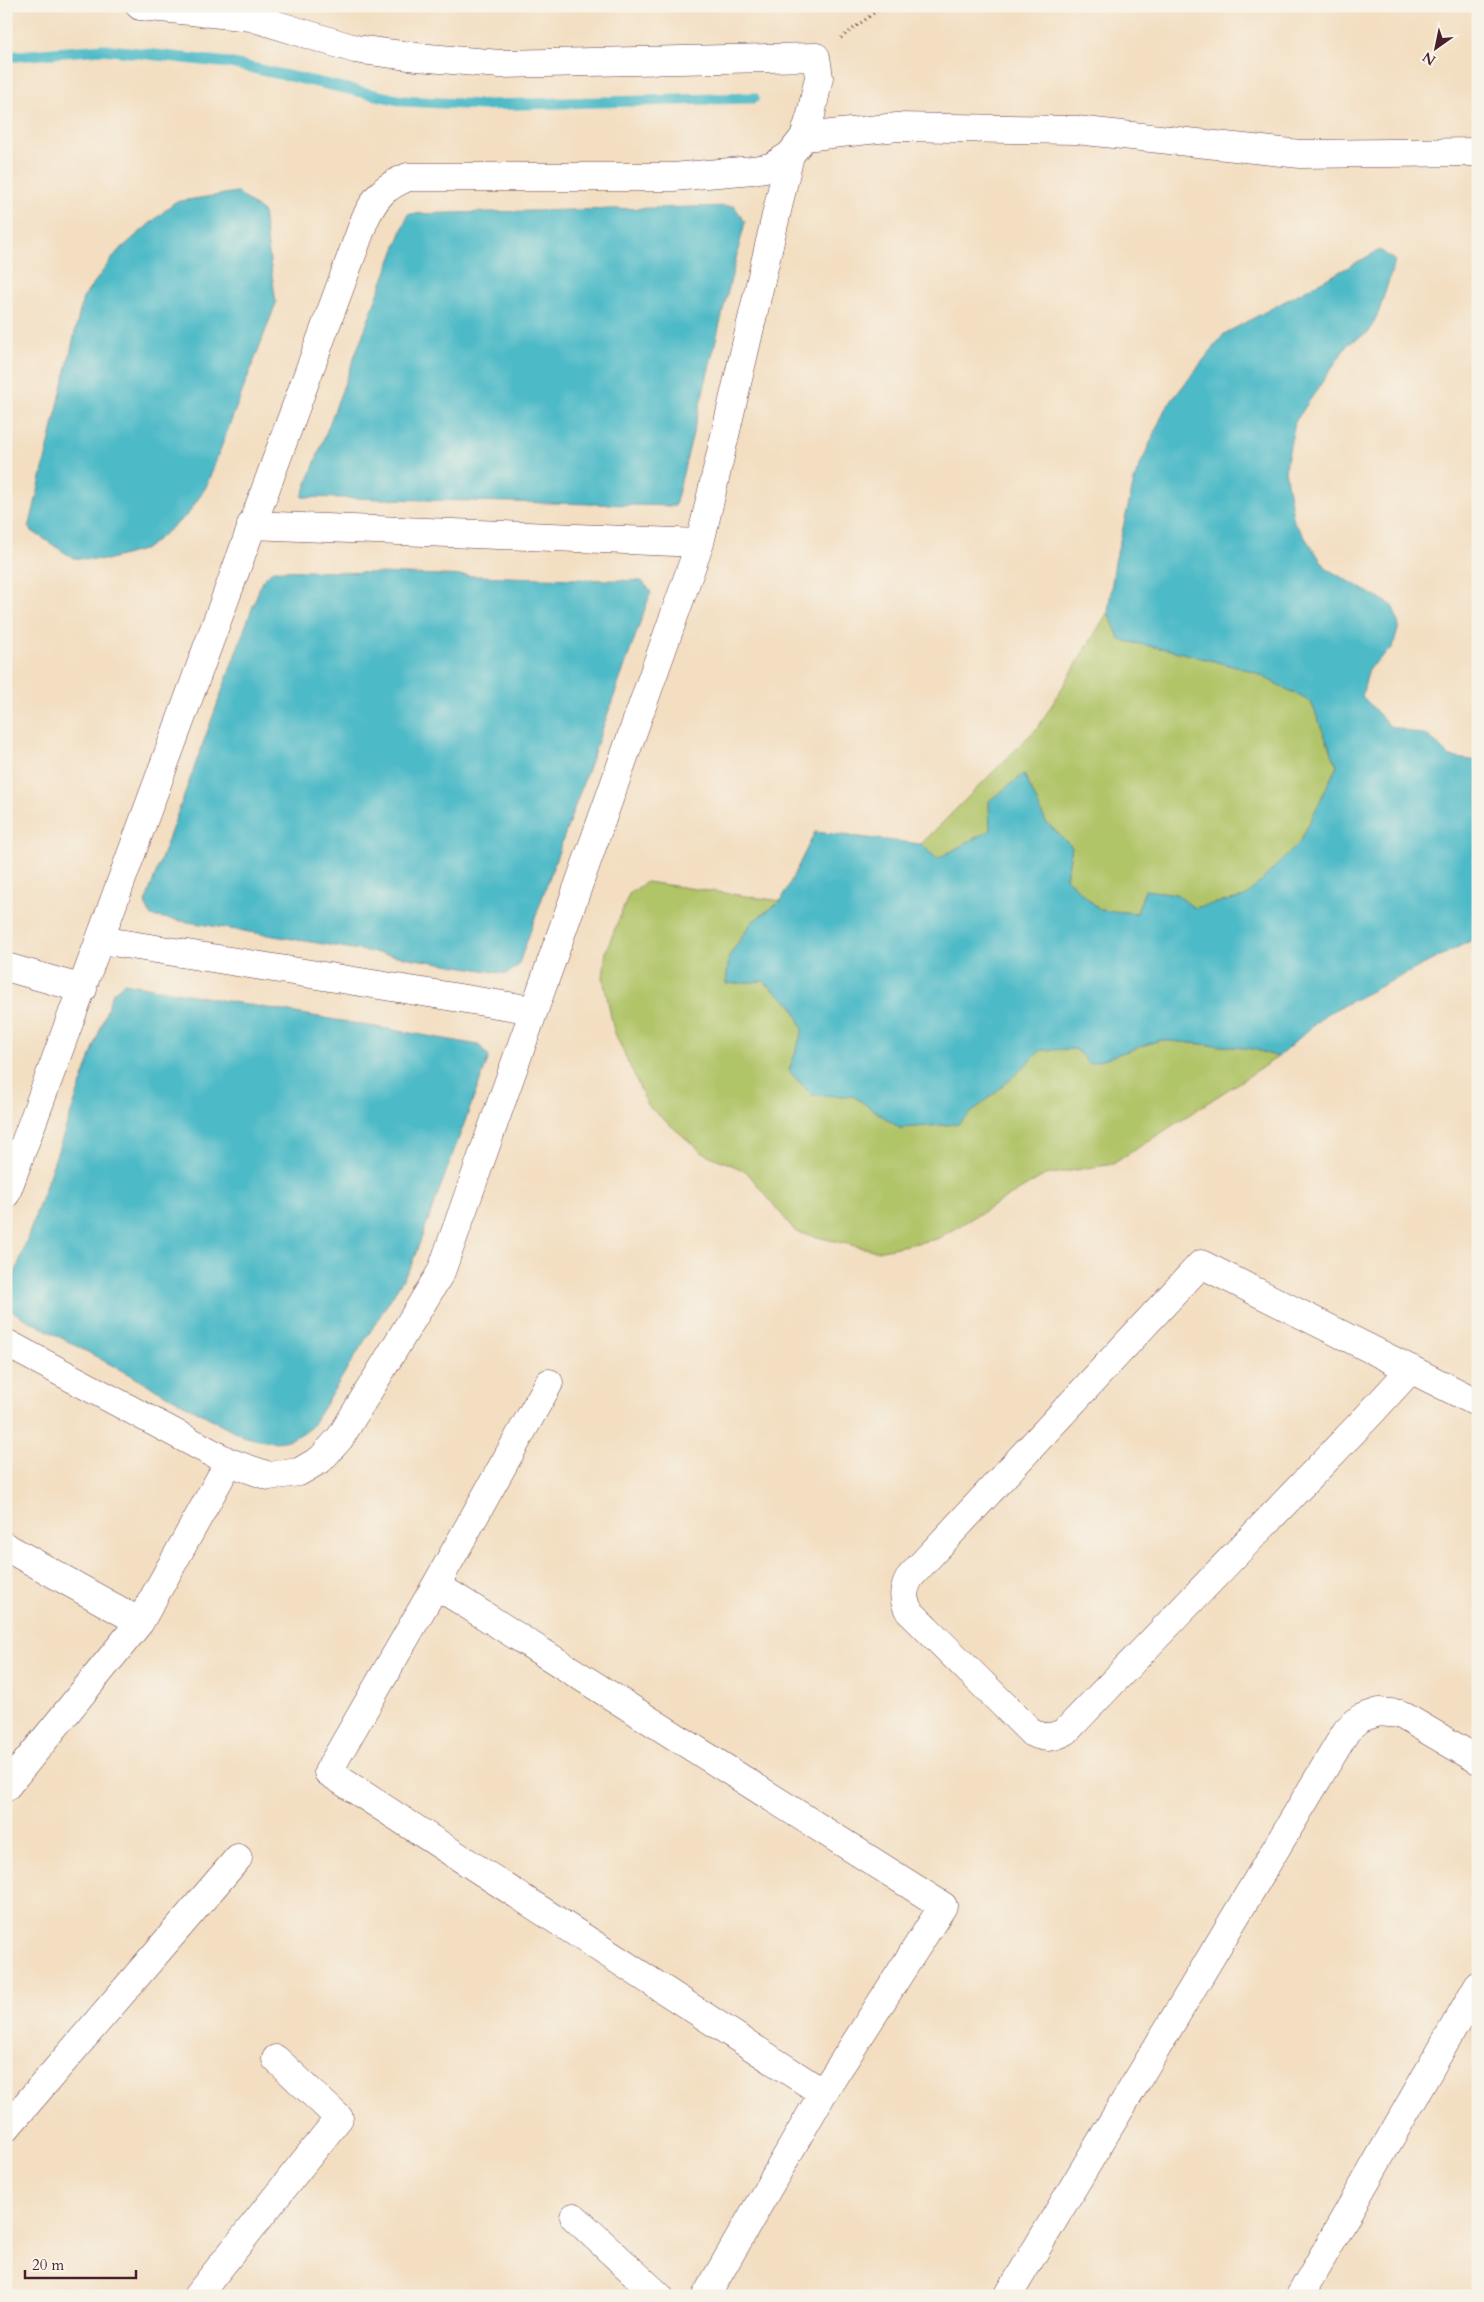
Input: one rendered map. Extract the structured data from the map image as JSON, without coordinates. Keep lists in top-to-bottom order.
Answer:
{
  "scale_bar": "20 m",
  "north": "bottom left"
}
